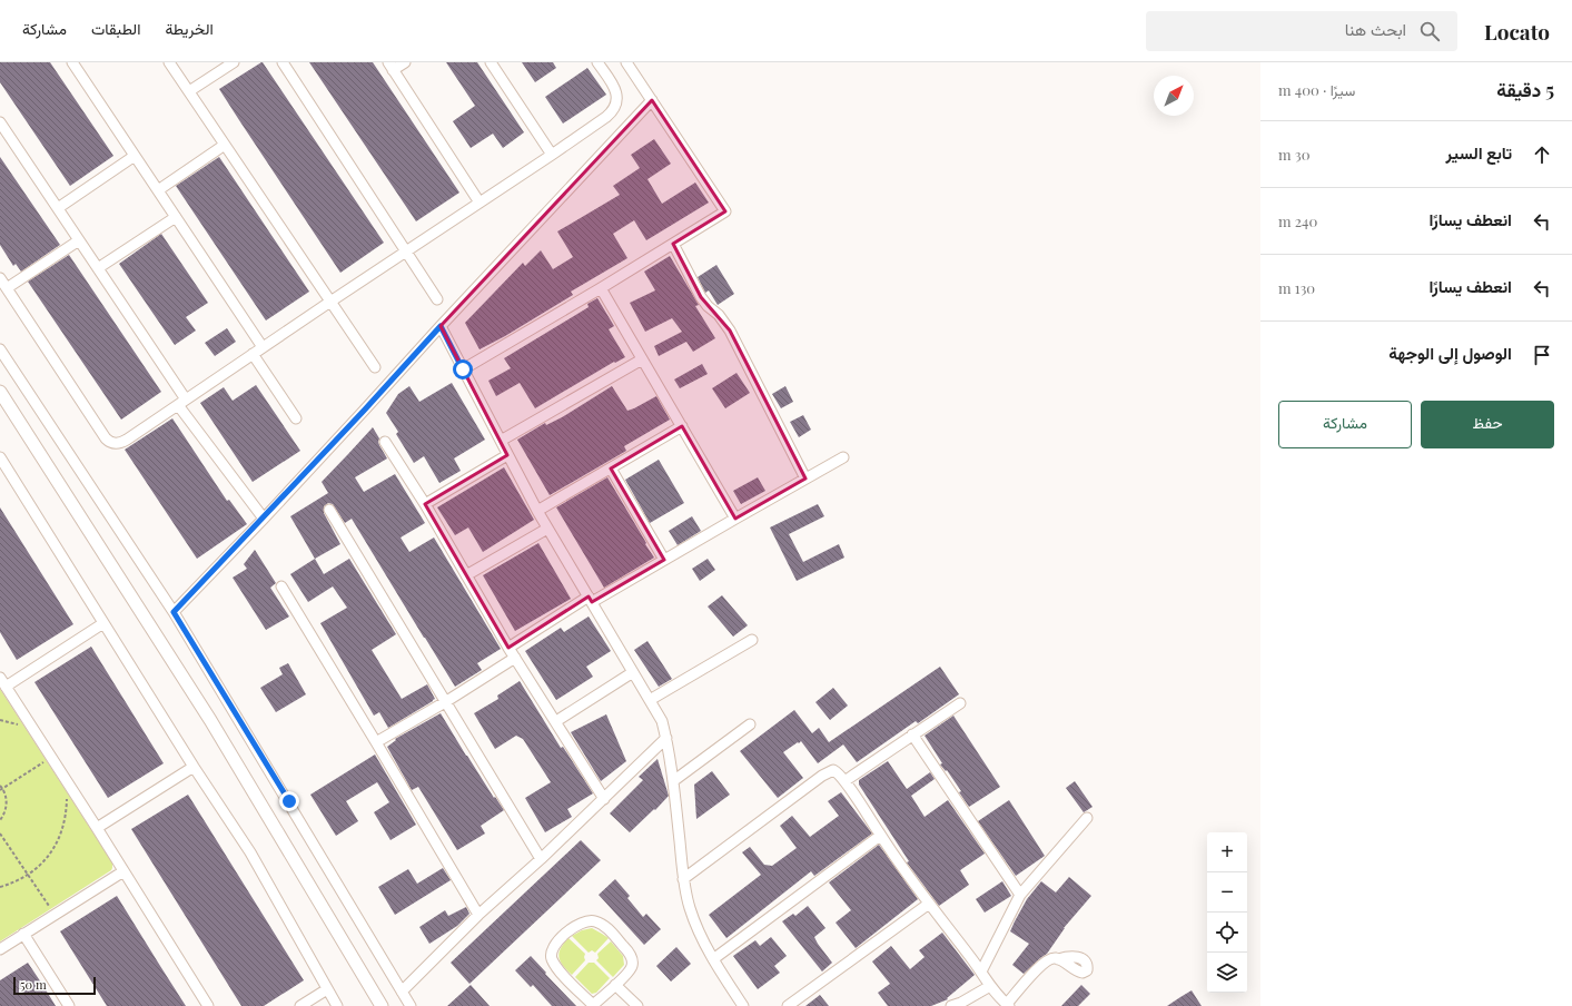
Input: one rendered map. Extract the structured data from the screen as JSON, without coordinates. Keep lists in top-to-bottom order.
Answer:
{
  "scale_bar": "50 m",
  "north": "top right",
  "page": {
    "header": "Locato",
    "search": "ابحث هنا",
    "nav": ["الخريطة", "الطبقات", "مشاركة"],
    "heading": ["5 دقيقة", "سيرًا · 400 m"],
    "list": [
      ["تابع السير", "30 m"],
      ["انعطف يسارًا", "240 m"],
      ["انعطف يسارًا", "130 m"],
      "الوصول إلى الوجهة"
    ],
    "buttons": ["حفظ", "مشاركة"],
    "map_buttons": ["+", "−"],
    "scale": "50 m"
  }
}
